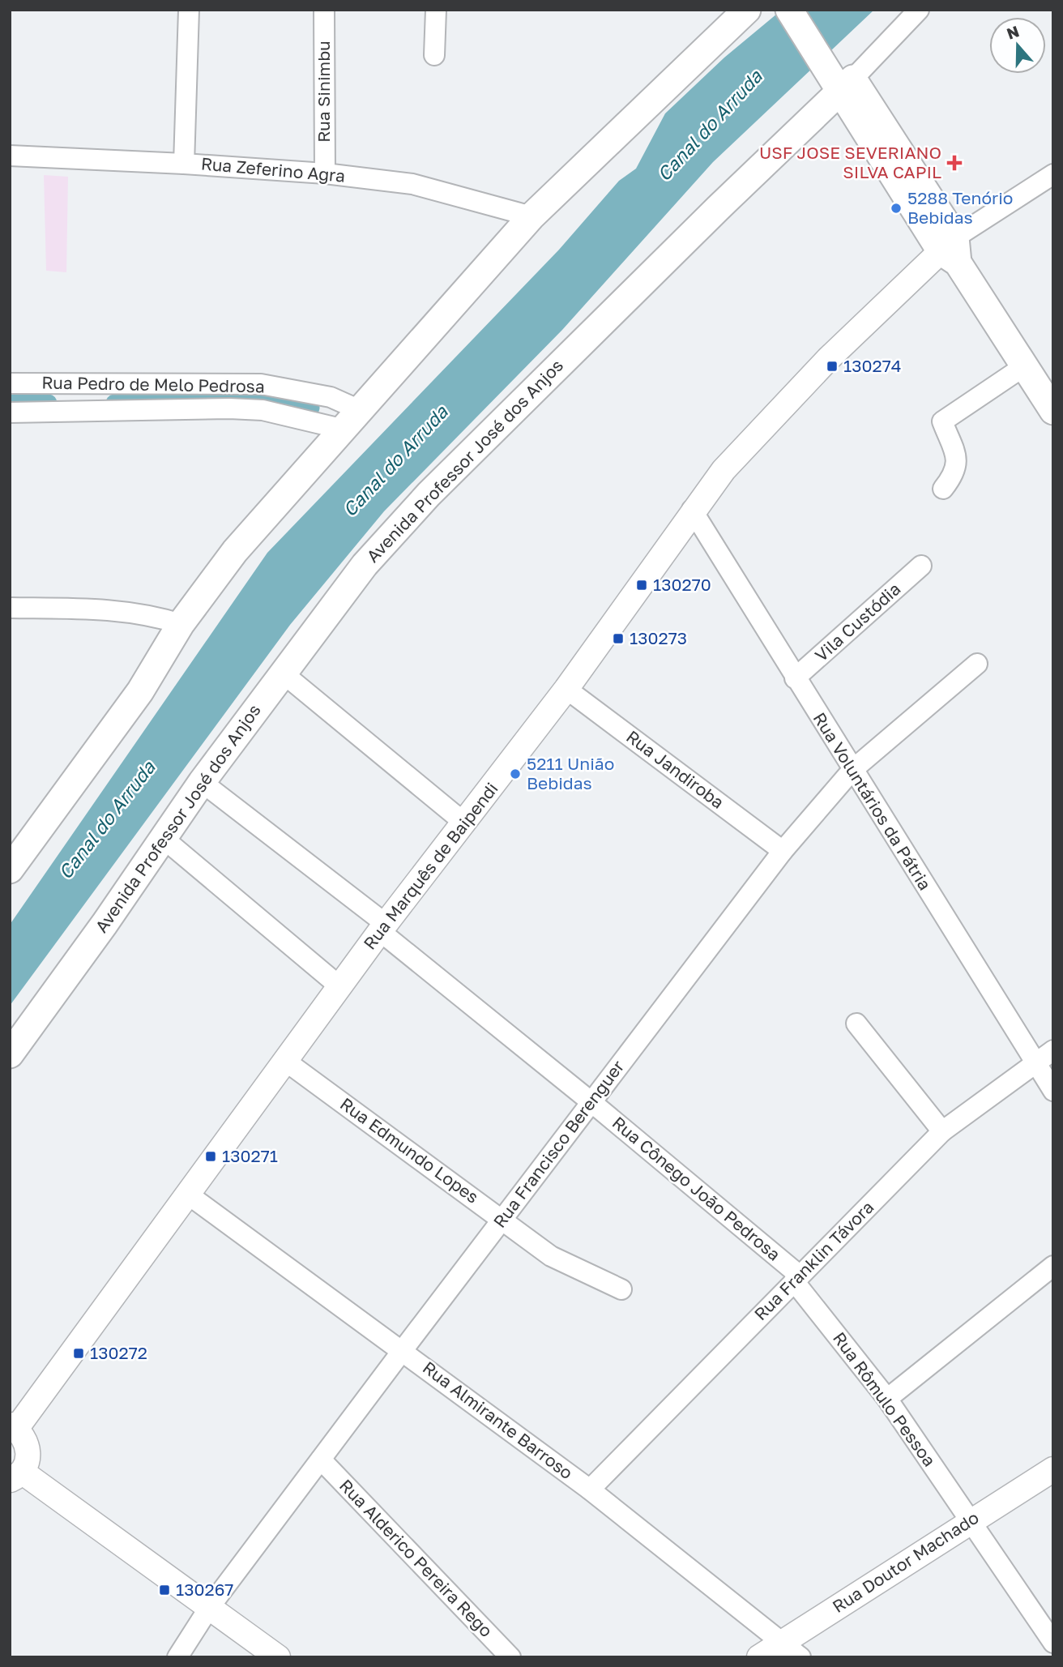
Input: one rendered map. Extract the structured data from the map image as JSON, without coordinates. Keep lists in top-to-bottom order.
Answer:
{
  "streets": {
    "main road": ["Avenida Professor José dos Anjos"],
    "street": [
      "Rua Sinimbu",
      "Rua Zeferino Agra",
      "Rua Pedro de Melo Pedrosa",
      "Vila Custódia",
      "Rua Jandiroba",
      "Rua Voluntários da Pátria",
      "Rua Marquês de Baipendi",
      "Rua Francisco Berenguer",
      "Rua Edmundo Lopes",
      "Rua Cônego João Pedrosa",
      "Rua Franklin Távora",
      "Rua Rômulo Pessoa",
      "Rua Almirante Barroso",
      "Rua Alderico Pereira Rego",
      "Rua Doutor Machado"
    ]
  },
  "crossings": [
    ["Rua Sinimbu", "Rua Zeferino Agra"],
    ["Avenida Professor José dos Anjos", "Rua Cônego João Pedrosa"],
    ["Vila Custódia", "Rua Voluntários da Pátria"],
    ["Rua Jandiroba", "Rua Marquês de Baipendi"],
    ["Rua Jandiroba", "Rua Francisco Berenguer"],
    ["Rua Voluntários da Pátria", "Rua Marquês de Baipendi"],
    ["Rua Voluntários da Pátria", "Rua Francisco Berenguer"],
    ["Rua Voluntários da Pátria", "Rua Franklin Távora"],
    ["Rua Marquês de Baipendi", "Rua Edmundo Lopes"],
    ["Rua Marquês de Baipendi", "Rua Cônego João Pedrosa"],
    ["Rua Marquês de Baipendi", "Rua Almirante Barroso"],
    ["Rua Francisco Berenguer", "Rua Edmundo Lopes"],
    ["Rua Francisco Berenguer", "Rua Cônego João Pedrosa"],
    ["Rua Francisco Berenguer", "Rua Almirante Barroso"],
    ["Rua Francisco Berenguer", "Rua Alderico Pereira Rego"],
    ["Rua Cônego João Pedrosa", "Rua Franklin Távora"],
    ["Rua Cônego João Pedrosa", "Rua Rômulo Pessoa"],
    ["Rua Franklin Távora", "Rua Rômulo Pessoa"],
    ["Rua Franklin Távora", "Rua Almirante Barroso"],
    ["Rua Rômulo Pessoa", "Rua Doutor Machado"],
    ["Rua Almirante Barroso", "Rua Doutor Machado"]
  ],
  "water": ["Canal do Arruda"],
  "places": {
    "health": ["USF JOSE SEVERIANO SILVA CAPIL"],
    "other": ["5288 Tenório Bebidas", "5211 União Bebidas"],
    "transit": [
      "130274",
      "130270",
      "130273",
      "130271",
      "130272",
      "130267"
    ]
  },
  "north": "top"
}
